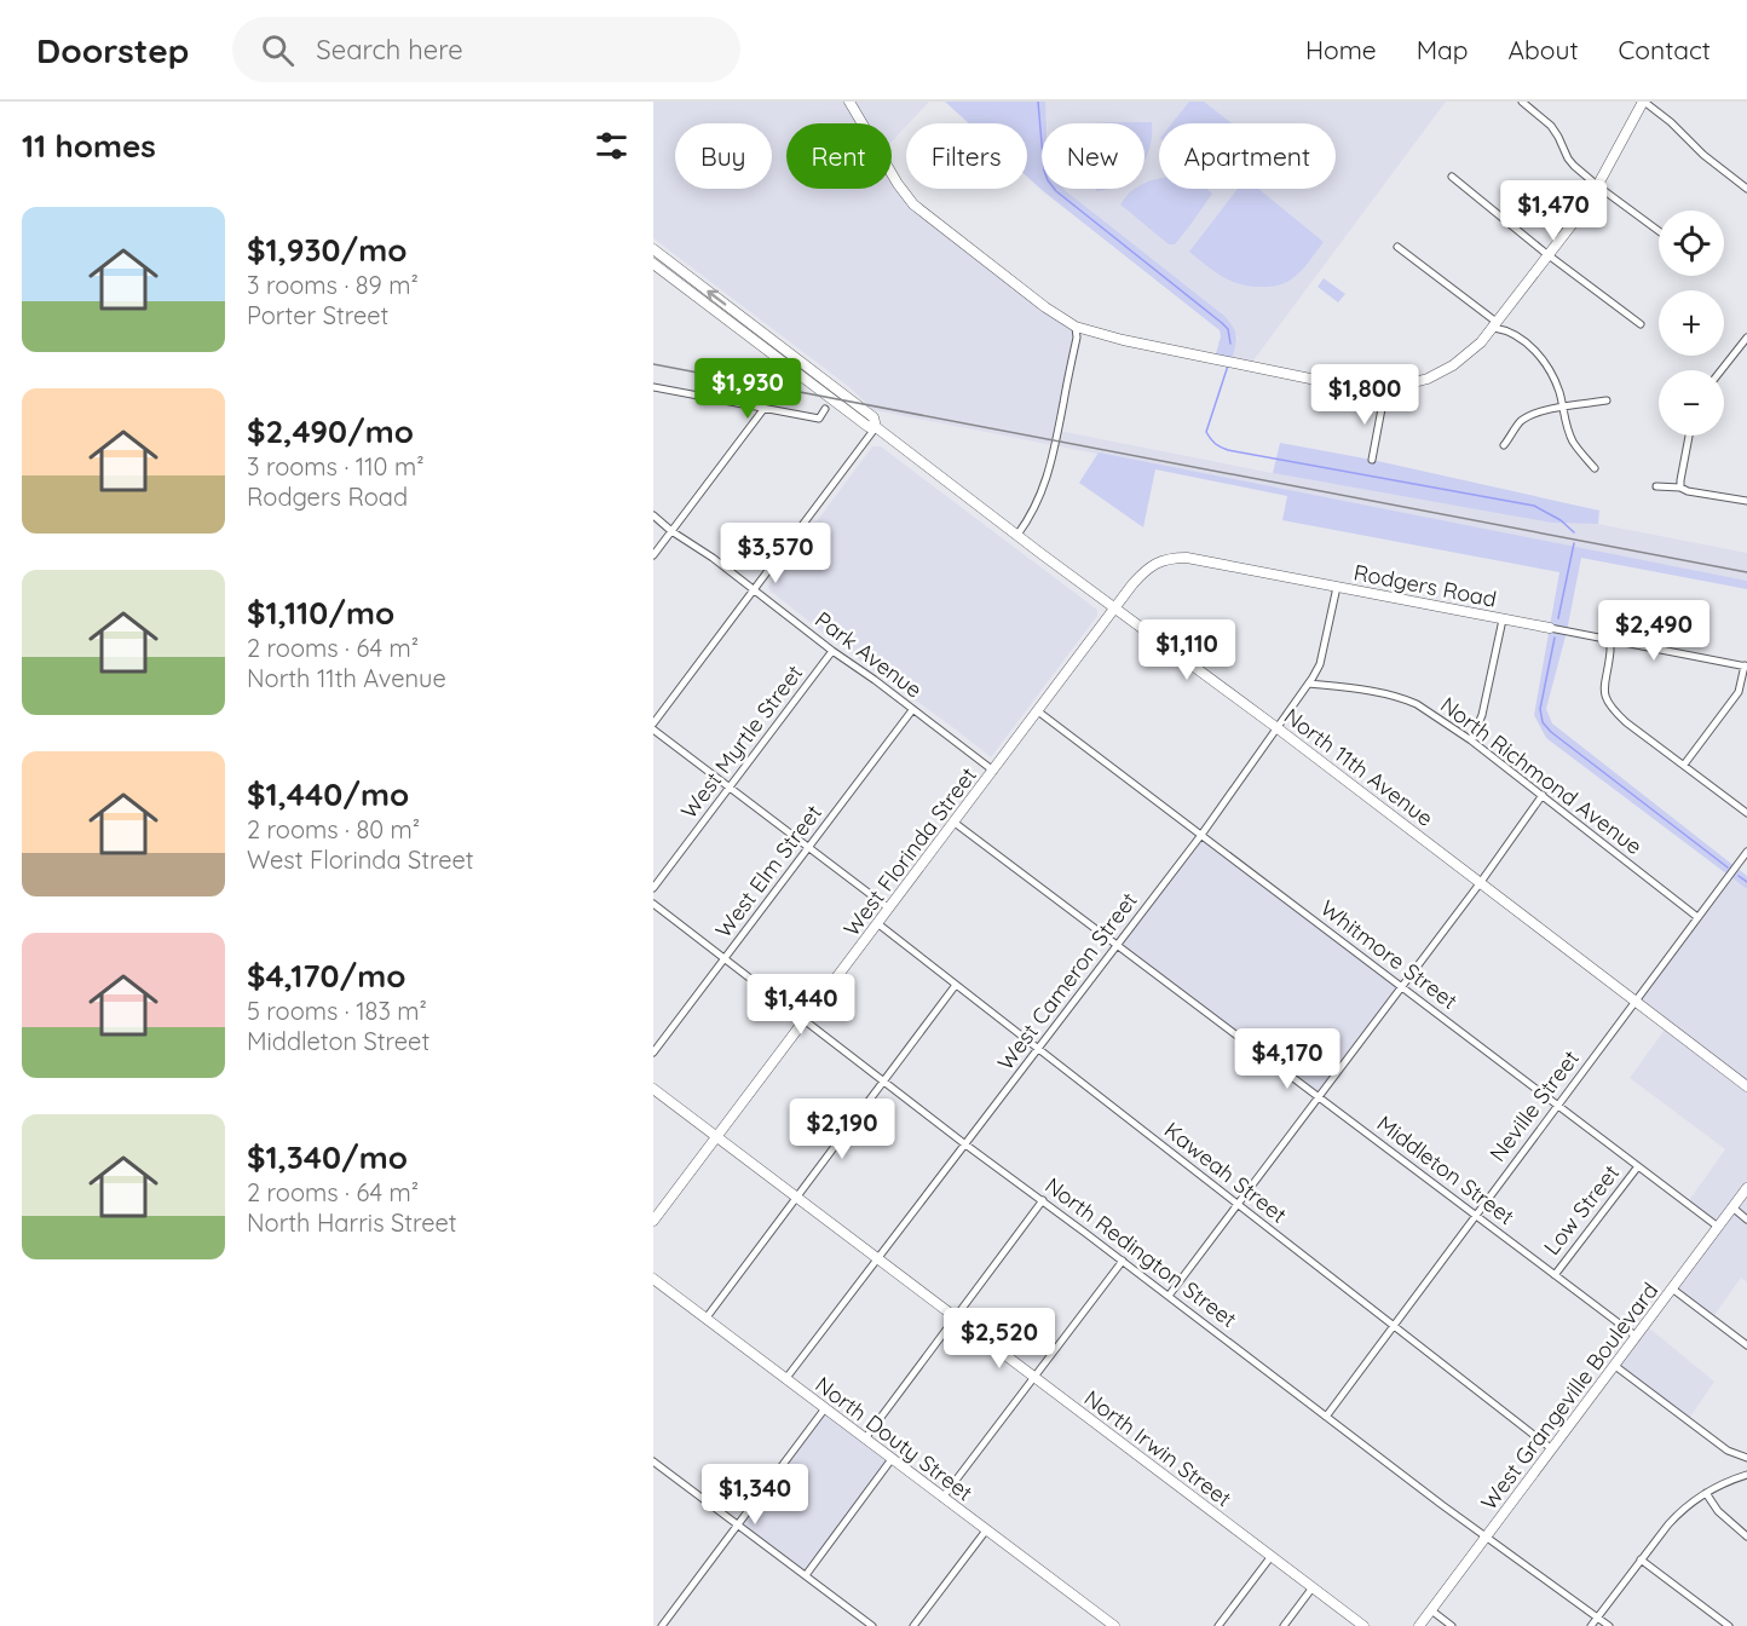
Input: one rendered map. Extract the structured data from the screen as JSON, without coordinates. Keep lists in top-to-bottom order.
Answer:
{
  "streets": {
    "street": [
      "Rodgers Road",
      "Park Avenue",
      "West Myrtle Street",
      "North 11th Avenue",
      "North Richmond Avenue",
      "West Florinda Street",
      "West Elm Street",
      "Whitmore Street",
      "West Cameron Street",
      "Neville Street",
      "Middleton Street",
      "Kaweah Street",
      "Low Street",
      "North Redington Street",
      "West Grangeville Boulevard",
      "North Douty Street",
      "North Irwin Street"
    ]
  },
  "crossings": [
    ["Rodgers Road", "North 11th Avenue"],
    ["Rodgers Road", "West Florinda Street"],
    ["Rodgers Road", "West Cameron Street"],
    ["Park Avenue", "West Myrtle Street"],
    ["Park Avenue", "West Florinda Street"],
    ["Park Avenue", "West Elm Street"],
    ["North 11th Avenue", "West Florinda Street"],
    ["North 11th Avenue", "West Cameron Street"],
    ["North 11th Avenue", "Neville Street"],
    ["North Richmond Avenue", "West Cameron Street"],
    ["North Richmond Avenue", "Neville Street"],
    ["West Florinda Street", "Whitmore Street"],
    ["West Florinda Street", "Middleton Street"],
    ["West Florinda Street", "Kaweah Street"],
    ["West Florinda Street", "North Redington Street"],
    ["West Florinda Street", "North Irwin Street"],
    ["West Elm Street", "North Redington Street"],
    ["Whitmore Street", "West Cameron Street"],
    ["Whitmore Street", "Neville Street"],
    ["Whitmore Street", "Low Street"],
    ["Whitmore Street", "West Grangeville Boulevard"],
    ["West Cameron Street", "Middleton Street"],
    ["West Cameron Street", "Kaweah Street"],
    ["West Cameron Street", "North Redington Street"],
    ["West Cameron Street", "North Douty Street"],
    ["West Cameron Street", "North Irwin Street"],
    ["Neville Street", "Middleton Street"],
    ["Neville Street", "Kaweah Street"],
    ["Neville Street", "North Redington Street"],
    ["Middleton Street", "Low Street"],
    ["Middleton Street", "West Grangeville Boulevard"],
    ["Kaweah Street", "West Grangeville Boulevard"],
    ["North Redington Street", "West Grangeville Boulevard"]
  ],
  "page": {
    "header": "Doorstep",
    "search": "Search here",
    "nav": [
      "Home",
      "Map",
      "About",
      "Contact"
    ],
    "heading": "11 homes",
    "chip": [
      "Buy",
      "Rent",
      "Filters",
      "New",
      "Apartment"
    ],
    "price": [
      "$1,470",
      "$1,930",
      "$1,800",
      "$3,570",
      "$2,490",
      "$1,110",
      "$1,440",
      "$4,170",
      "$2,190",
      "$2,520",
      "$1,340"
    ],
    "list": [
      {
        "name": "$1,930/mo",
        "note": "3 rooms · 89 m² · Porter Street"
      },
      {
        "name": "$2,490/mo",
        "note": "3 rooms · 110 m² · Rodgers Road"
      },
      {
        "name": "$1,110/mo",
        "note": "2 rooms · 64 m² · North 11th Avenue"
      },
      {
        "name": "$1,440/mo",
        "note": "2 rooms · 80 m² · West Florinda Street"
      },
      {
        "name": "$4,170/mo",
        "note": "5 rooms · 183 m² · Middleton Street"
      },
      {
        "name": "$1,340/mo",
        "note": "2 rooms · 64 m² · North Harris Street"
      }
    ],
    "map_buttons": ["+", "−"]
  }
}
